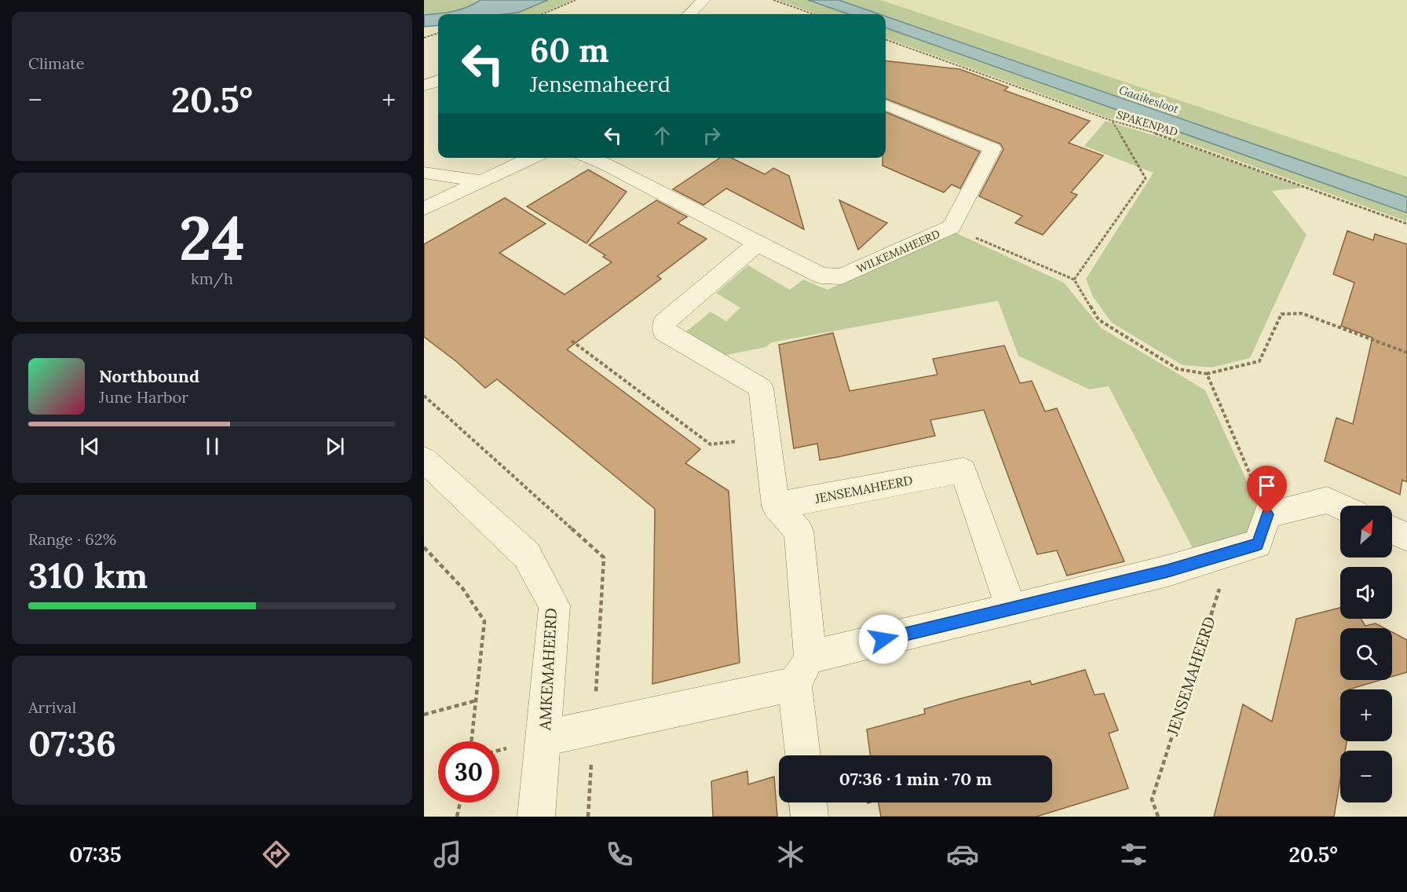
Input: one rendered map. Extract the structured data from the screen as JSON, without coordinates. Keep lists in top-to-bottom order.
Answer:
{
  "streets": {
    "street": ["WILKEMAHEERD", "JENSEMAHEERD", "AMKEMAHEERD"],
    "path": ["SPAKENPAD"]
  },
  "water": ["Gaaikesloot"],
  "north": "top right",
  "page": {
    "tile": [
      "Climate",
      ["24", "km/h"],
      ["Range · 62%", "310 km"],
      ["Arrival", "07:36"]
    ],
    "turn": ["60 m", "Jensemaheerd"],
    "heat": ["−", "20.5°", "+"],
    "song": ["Northbound", "June Harbor"],
    "map_buttons": ["+", "−"],
    "limit": "30",
    "trip": "07:36 · 1 min · 70 m",
    "tabs": ["07:35", "20.5°"]
  }
}
